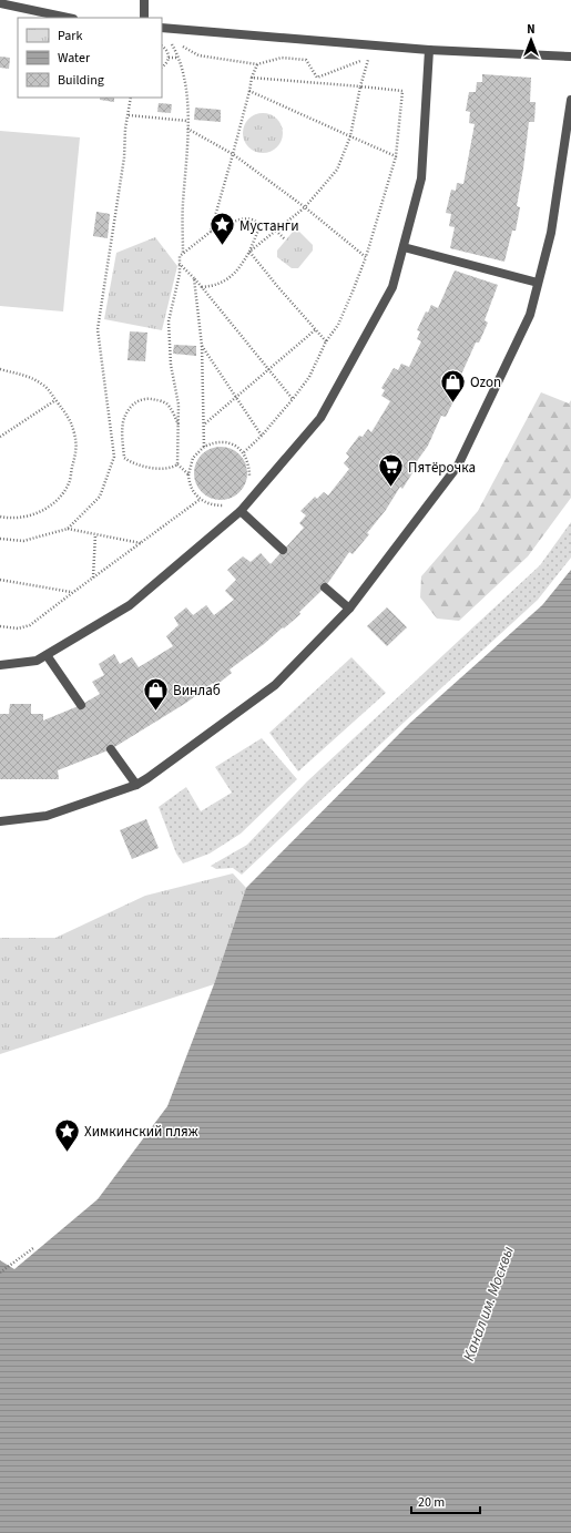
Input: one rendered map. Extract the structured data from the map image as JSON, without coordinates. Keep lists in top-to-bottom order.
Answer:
{
  "water": ["Канал им. Москвы"],
  "places": {
    "place": ["Мустанги", "Химкинский пляж"],
    "shop": ["Ozon", "Винлаб"],
    "supermarket": ["Пятёрочка"]
  },
  "legend": ["Park", "Water", "Building"],
  "scale_bar": "20 m",
  "north": "top"
}
